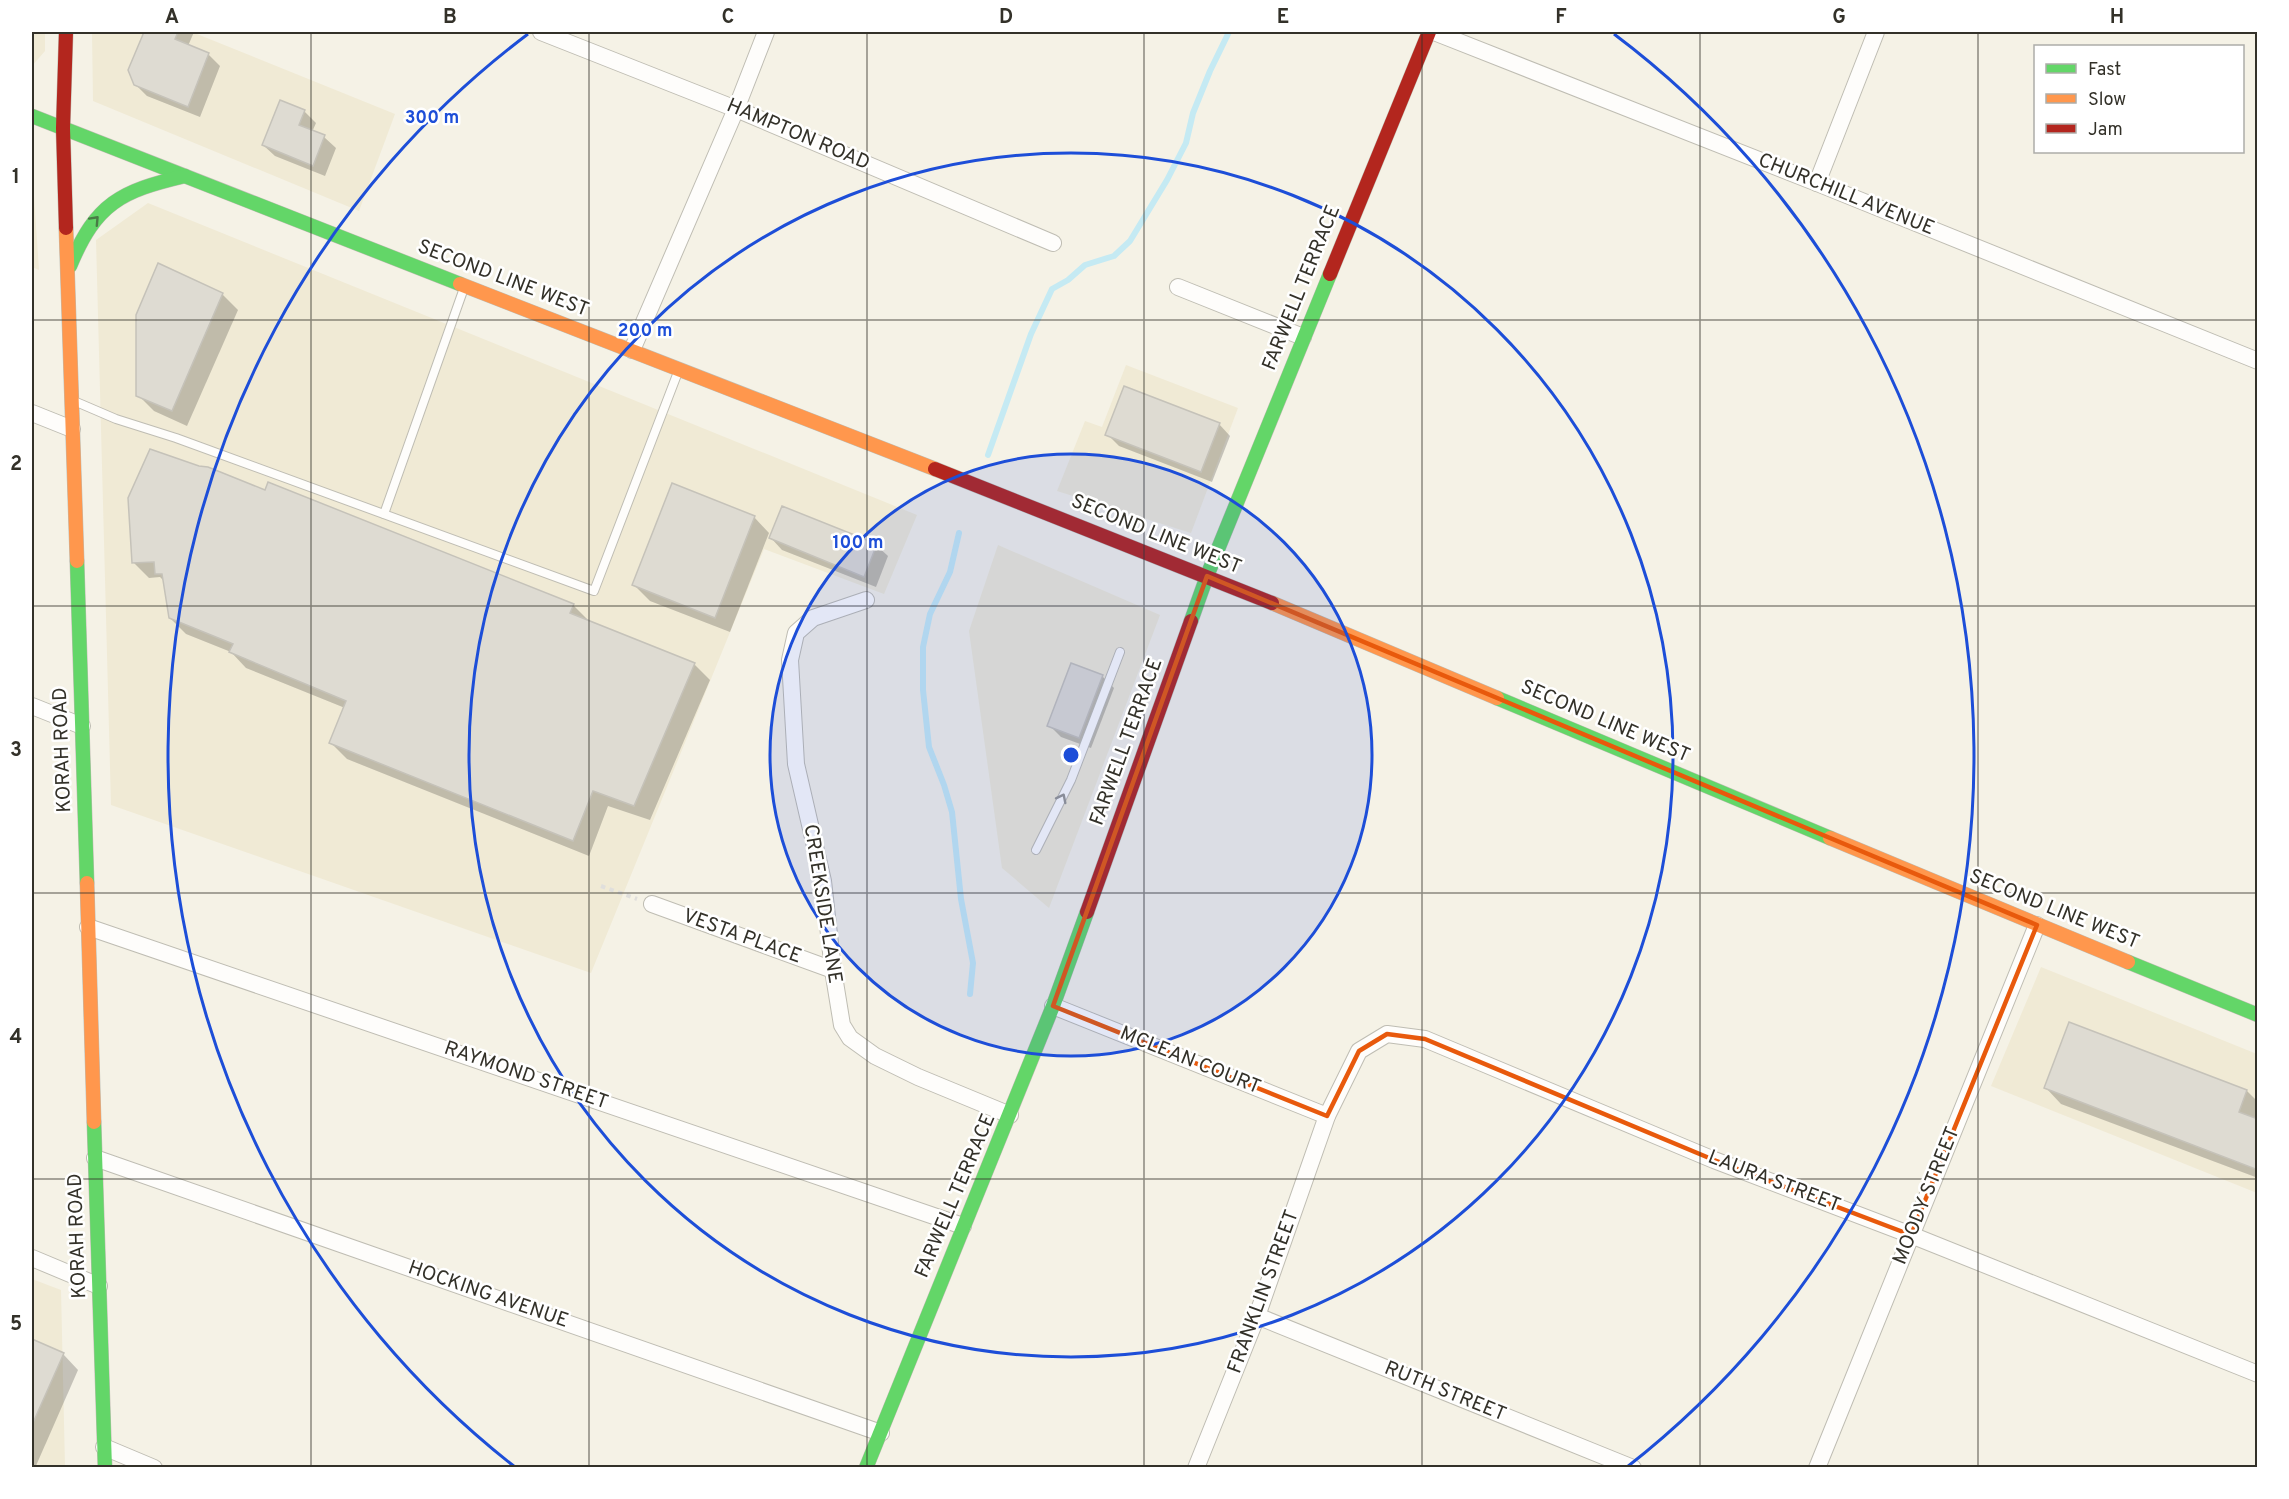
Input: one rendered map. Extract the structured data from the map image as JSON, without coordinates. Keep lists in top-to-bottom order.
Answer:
{
  "streets": {
    "street": [
      "HAMPTON ROAD",
      "CHURCHILL AVENUE",
      "SECOND LINE WEST",
      "FARWELL TERRACE",
      "KORAH ROAD",
      "CREEKSIDE LANE",
      "VESTA PLACE",
      "MCLEAN COURT",
      "RAYMOND STREET",
      "LAURA STREET",
      "MOODY STREET",
      "FRANKLIN STREET",
      "HOCKING AVENUE",
      "RUTH STREET"
    ]
  },
  "crossings": [
    ["SECOND LINE WEST", "FARWELL TERRACE"],
    ["SECOND LINE WEST", "KORAH ROAD"],
    ["SECOND LINE WEST", "MOODY STREET"],
    ["FARWELL TERRACE", "CREEKSIDE LANE"],
    ["FARWELL TERRACE", "MCLEAN COURT"],
    ["FARWELL TERRACE", "RAYMOND STREET"],
    ["FARWELL TERRACE", "HOCKING AVENUE"],
    ["KORAH ROAD", "RAYMOND STREET"],
    ["KORAH ROAD", "HOCKING AVENUE"],
    ["CREEKSIDE LANE", "VESTA PLACE"],
    ["MCLEAN COURT", "LAURA STREET"],
    ["MCLEAN COURT", "FRANKLIN STREET"],
    ["LAURA STREET", "MOODY STREET"],
    ["LAURA STREET", "FRANKLIN STREET"],
    ["FRANKLIN STREET", "RUTH STREET"]
  ],
  "legend": ["Fast", "Slow", "Jam"],
  "grid": {
    "columns": [
      "A",
      "B",
      "C",
      "D",
      "E",
      "F",
      "G",
      "H"
    ],
    "rows": [
      "1",
      "2",
      "3",
      "4",
      "5"
    ]
  },
  "rings": ["300 m", "200 m", "100 m"]
}
